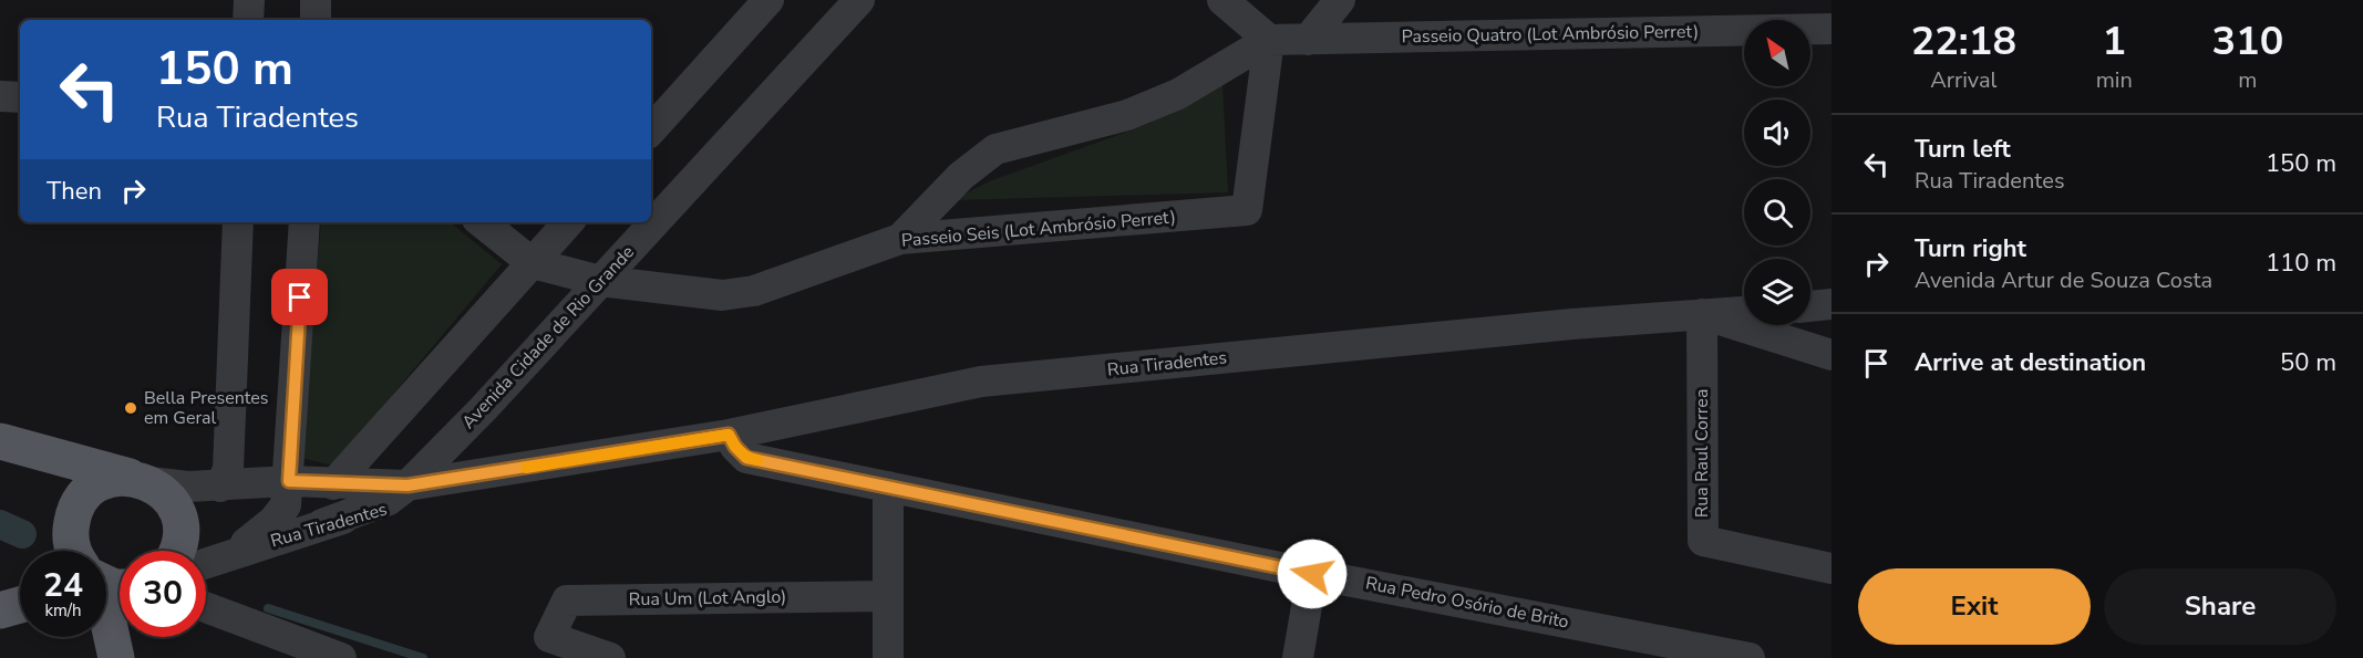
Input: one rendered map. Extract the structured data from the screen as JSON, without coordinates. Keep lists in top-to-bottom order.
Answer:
{
  "streets": {
    "street": [
      "Passeio Quatro (Lot Ambrósio Perret)",
      "Passeio Seis (Lot Ambrósio Perret)",
      "Avenida Cidade de Rio Grande",
      "Rua Tiradentes",
      "Rua Raul Correa",
      "Rua Um (Lot Anglo)",
      "Rua Pedro Osório de Brito"
    ]
  },
  "crossings": [
    ["Passeio Quatro (Lot Ambrósio Perret)", "Passeio Seis (Lot Ambrósio Perret)"],
    ["Passeio Seis (Lot Ambrósio Perret)", "Avenida Cidade de Rio Grande"],
    ["Avenida Cidade de Rio Grande", "Rua Tiradentes"],
    ["Rua Tiradentes", "Rua Raul Correa"],
    ["Rua Tiradentes", "Rua Pedro Osório de Brito"]
  ],
  "places": ["Bella Presentes em Geral"],
  "north": "top left",
  "page": {
    "eta": [
      "22:18",
      "Arrival",
      "1",
      "min",
      "310",
      "m"
    ],
    "turn": ["150 m", "Rua Tiradentes"],
    "list": [
      {
        "name": "Turn left",
        "note": "Rua Tiradentes",
        "value": "150 m"
      },
      {
        "name": "Turn right",
        "note": "Avenida Artur de Souza Costa",
        "value": "110 m"
      },
      {
        "name": "Arrive at destination",
        "value": "50 m"
      }
    ],
    "then": "Then",
    "speed": "24 km/h",
    "limit": "30",
    "buttons": ["Exit", "Share"]
  }
}
